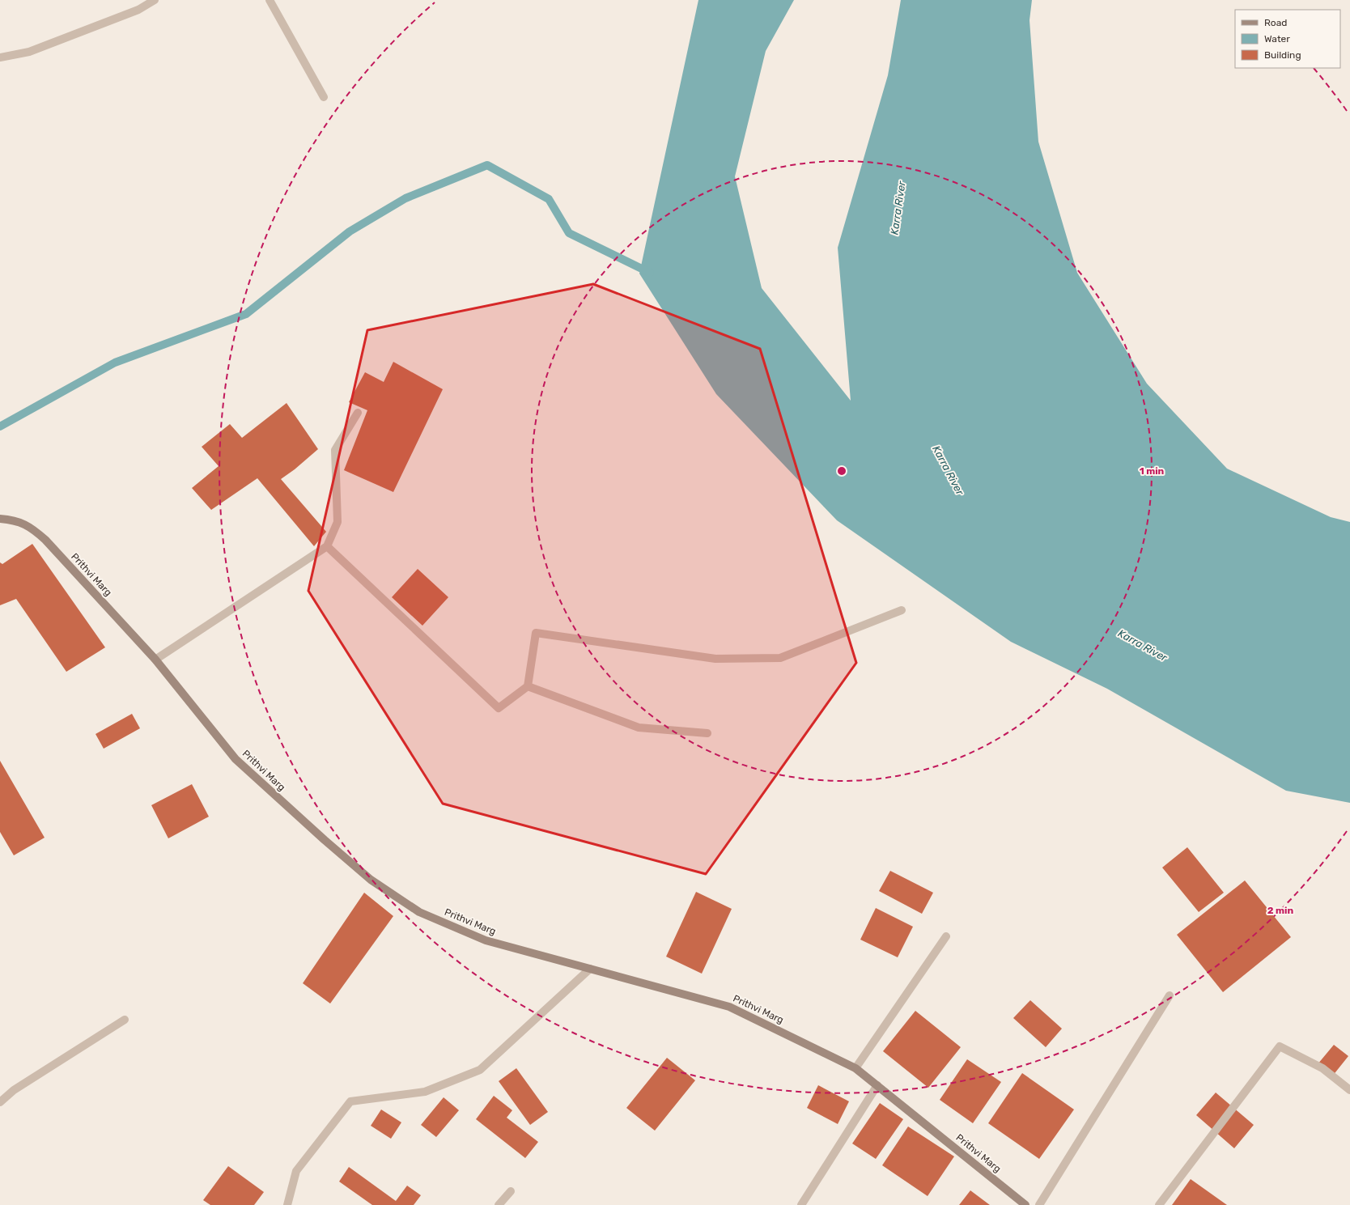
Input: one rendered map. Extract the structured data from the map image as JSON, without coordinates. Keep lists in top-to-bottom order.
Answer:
{
  "streets": {
    "street": ["Prithvi Marg"]
  },
  "water": ["Karra River"],
  "legend": ["Road", "Water", "Building"],
  "rings": ["1 min", "2 min"]
}
